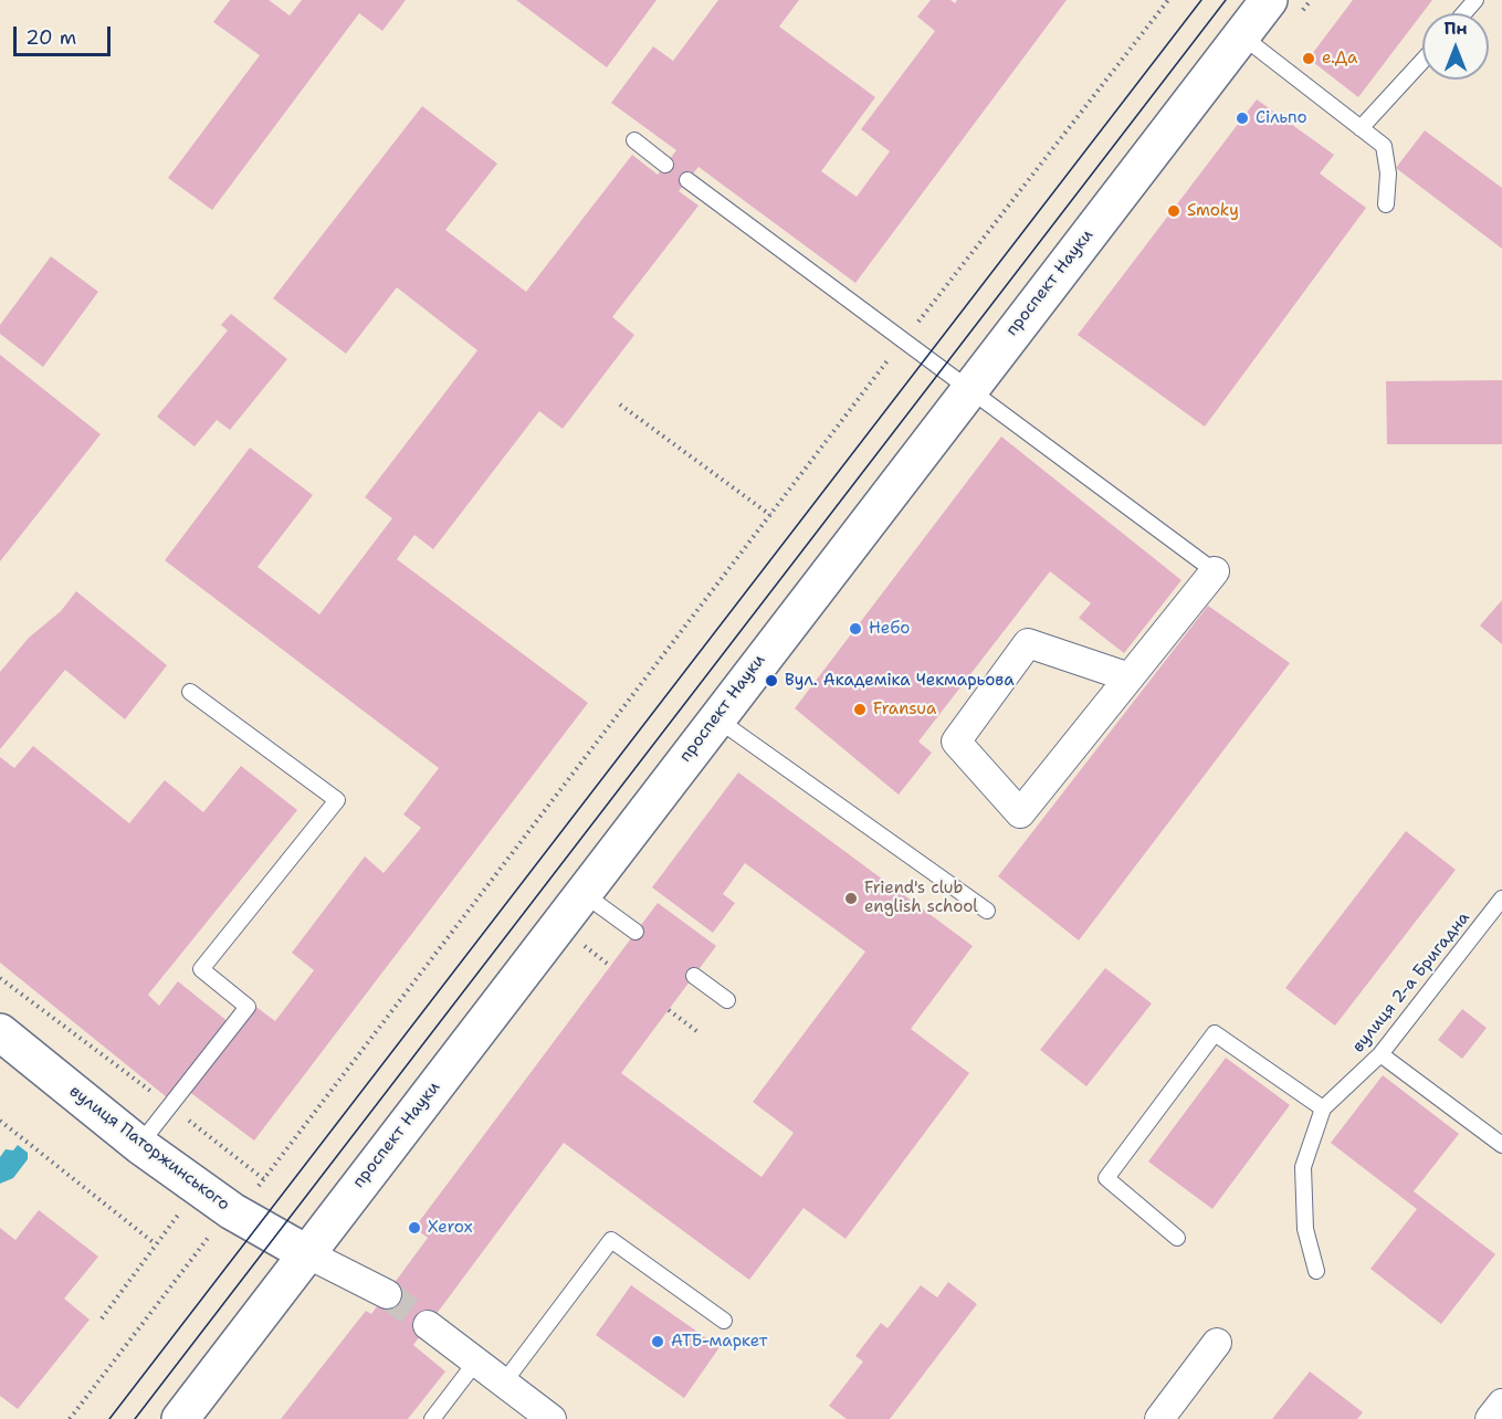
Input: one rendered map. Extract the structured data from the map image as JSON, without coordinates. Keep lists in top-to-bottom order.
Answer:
{
  "streets": {
    "main road": ["проспект Науки", "вулиця Паторжинського"],
    "lane": ["вулиця 2-а Бригадна"]
  },
  "crossings": [
    ["проспект Науки", "вулиця Паторжинського"]
  ],
  "places": [
    "е.Да",
    "Сільпо",
    "Smoky",
    "Небо",
    "Вул. Академіка Чекмарьова",
    "Fransua",
    "Friend's club english school",
    "Xerox",
    "АТБ-маркет"
  ],
  "scale_bar": "20 m",
  "north": "top"
}
